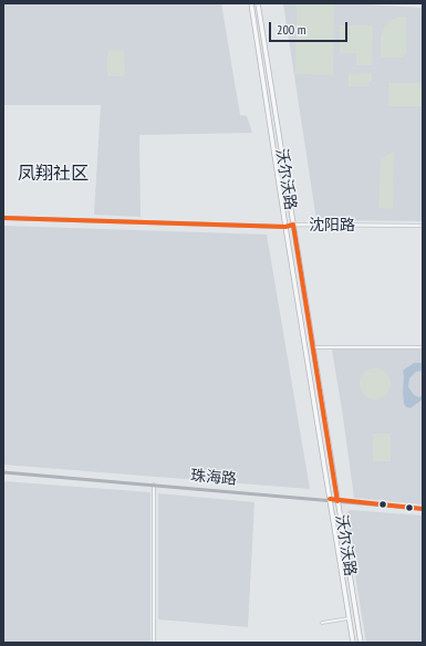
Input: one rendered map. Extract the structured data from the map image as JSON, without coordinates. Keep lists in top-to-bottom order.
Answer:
{
  "streets": {
    "highway": ["沃尔沃路"],
    "main road": ["珠海路"],
    "street": ["沈阳路"]
  },
  "crossings": [
    ["沃尔沃路", "沈阳路"],
    ["沃尔沃路", "珠海路"]
  ],
  "districts": ["凤翔社区"],
  "scale_bar": "200 m"
}
